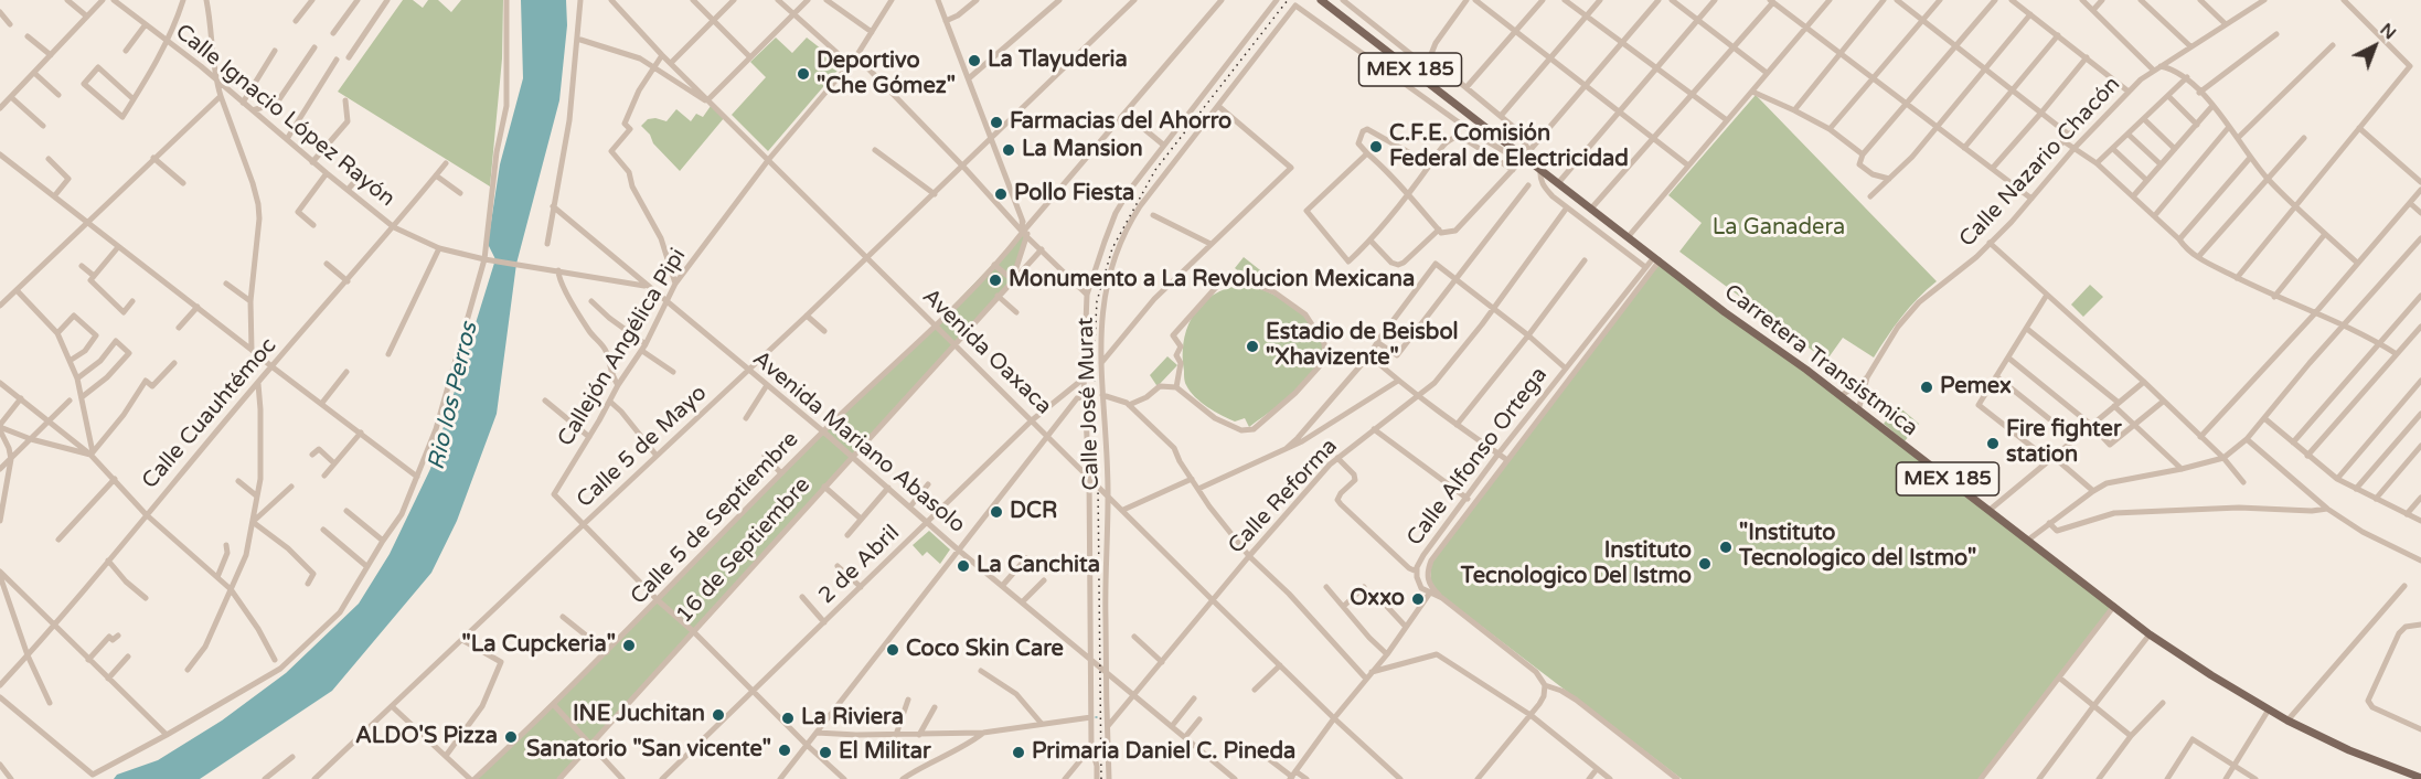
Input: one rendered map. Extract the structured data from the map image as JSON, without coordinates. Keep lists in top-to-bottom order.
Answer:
{
  "streets": {
    "main road": ["MEX 185", "Carretera Transistmica"],
    "street": [
      "Calle Ignacio López Rayón",
      "Calle Nazario Chacón",
      "Callejón Angélica Pipi",
      "Avenida Oaxaca",
      "Calle José Murat",
      "Calle Cuauhtémoc",
      "Avenida Mariano Abasolo",
      "Calle 5 de Mayo",
      "Calle Alfonso Ortega",
      "Calle Reforma",
      "Calle 5 de Septiembre",
      "16 de Septiembre",
      "2 de Abril"
    ]
  },
  "crossings": [
    ["Calle Ignacio López Rayón", "Calle Cuauhtémoc"],
    ["Calle Ignacio López Rayón", "Avenida Mariano Abasolo"],
    ["Calle Nazario Chacón", "Carretera Transistmica"],
    ["Callejón Angélica Pipi", "Avenida Oaxaca"],
    ["Callejón Angélica Pipi", "Avenida Mariano Abasolo"],
    ["Callejón Angélica Pipi", "Calle 5 de Mayo"],
    ["Avenida Oaxaca", "Calle José Murat"],
    ["Avenida Oaxaca", "Calle 5 de Mayo"],
    ["Avenida Oaxaca", "Calle Reforma"],
    ["Avenida Oaxaca", "Calle 5 de Septiembre"],
    ["Avenida Oaxaca", "16 de Septiembre"],
    ["Avenida Oaxaca", "2 de Abril"],
    ["Carretera Transistmica", "Calle José Murat"],
    ["Carretera Transistmica", "Calle Alfonso Ortega"],
    ["Calle José Murat", "Avenida Mariano Abasolo"],
    ["Calle José Murat", "Calle Reforma"],
    ["Avenida Mariano Abasolo", "Calle 5 de Mayo"],
    ["Avenida Mariano Abasolo", "Calle Reforma"],
    ["Avenida Mariano Abasolo", "Calle 5 de Septiembre"],
    ["Avenida Mariano Abasolo", "16 de Septiembre"],
    ["Avenida Mariano Abasolo", "2 de Abril"]
  ],
  "water": ["Rio los Perros"],
  "parks": ["La Ganadera"],
  "places": [
    "La Tlayuderia",
    "Deportivo \"Che Gómez\"",
    "Farmacias del Ahorro",
    "C.F.E. Comisión Federal de Electricidad",
    "La Mansion",
    "Pollo Fiesta",
    "Monumento a La Revolucion Mexicana",
    "Estadio de Beisbol \"Xhavizente\"",
    "Pemex",
    "Fire fighter station",
    "DCR",
    "\"Instituto Tecnologico del Istmo\"",
    "Instituto Tecnologico Del Istmo",
    "La Canchita",
    "Oxxo",
    "\"La Cupckeria\"",
    "Coco Skin Care",
    "INE Juchitan",
    "La Riviera",
    "ALDO'S Pizza",
    "Sanatorio \"San vicente\"",
    "El Militar",
    "Primaria Daniel C. Pineda"
  ],
  "north": "top right"
}
